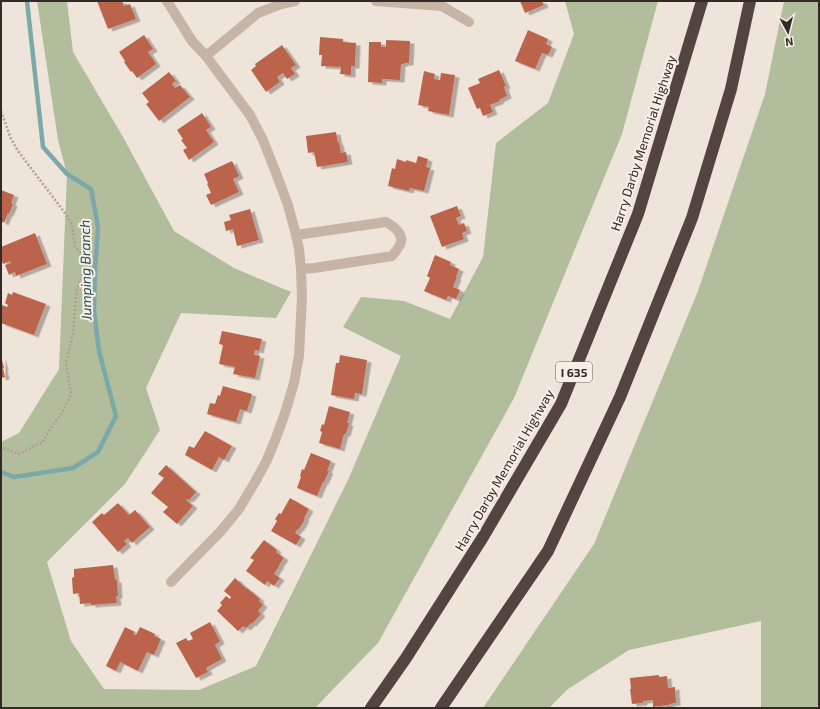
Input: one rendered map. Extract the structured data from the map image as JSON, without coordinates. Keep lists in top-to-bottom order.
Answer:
{
  "streets": {
    "highway": ["Harry Darby Memorial Highway", "I 635"]
  },
  "water": ["Jumping Branch"],
  "north": "bottom"
}
